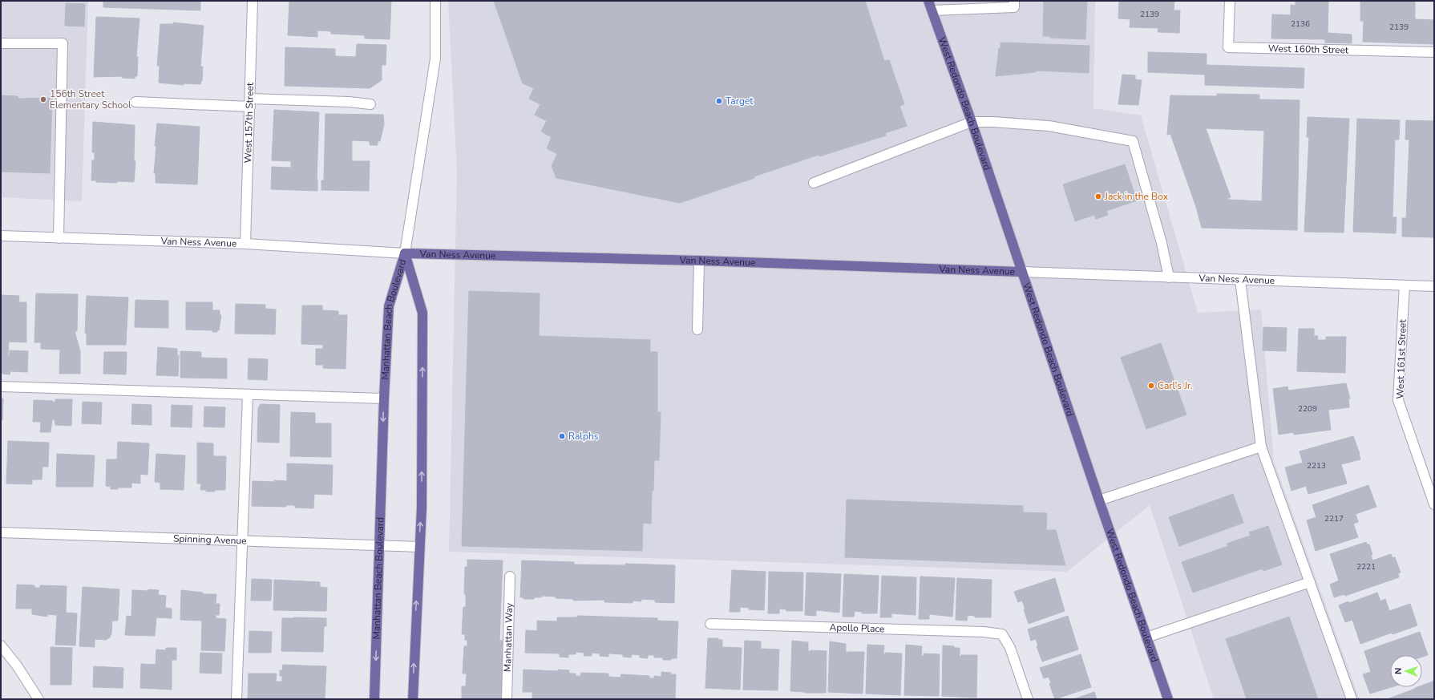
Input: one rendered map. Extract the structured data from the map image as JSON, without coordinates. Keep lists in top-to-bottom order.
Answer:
{
  "streets": {
    "main road": ["West Redondo Beach Boulevard", "Van Ness Avenue", "Manhattan Beach Boulevard"],
    "street": [
      "West 160th Street",
      "West 157th Street",
      "West 161st Street",
      "Spinning Avenue",
      "Apollo Place",
      "Manhattan Way"
    ]
  },
  "crossings": [
    ["West Redondo Beach Boulevard", "Van Ness Avenue"],
    ["West 157th Street", "Van Ness Avenue"],
    ["Van Ness Avenue", "Manhattan Beach Boulevard"],
    ["Van Ness Avenue", "West 161st Street"],
    ["Manhattan Beach Boulevard", "Spinning Avenue"]
  ],
  "places": [
    "156th Street Elementary School",
    "Target",
    "Jack in the Box",
    "Carl's Jr.",
    "Ralphs"
  ],
  "house_numbers": [
    "2139",
    "2136",
    "2139",
    "2209",
    "2213",
    "2217",
    "2221"
  ],
  "north": "left"
}
